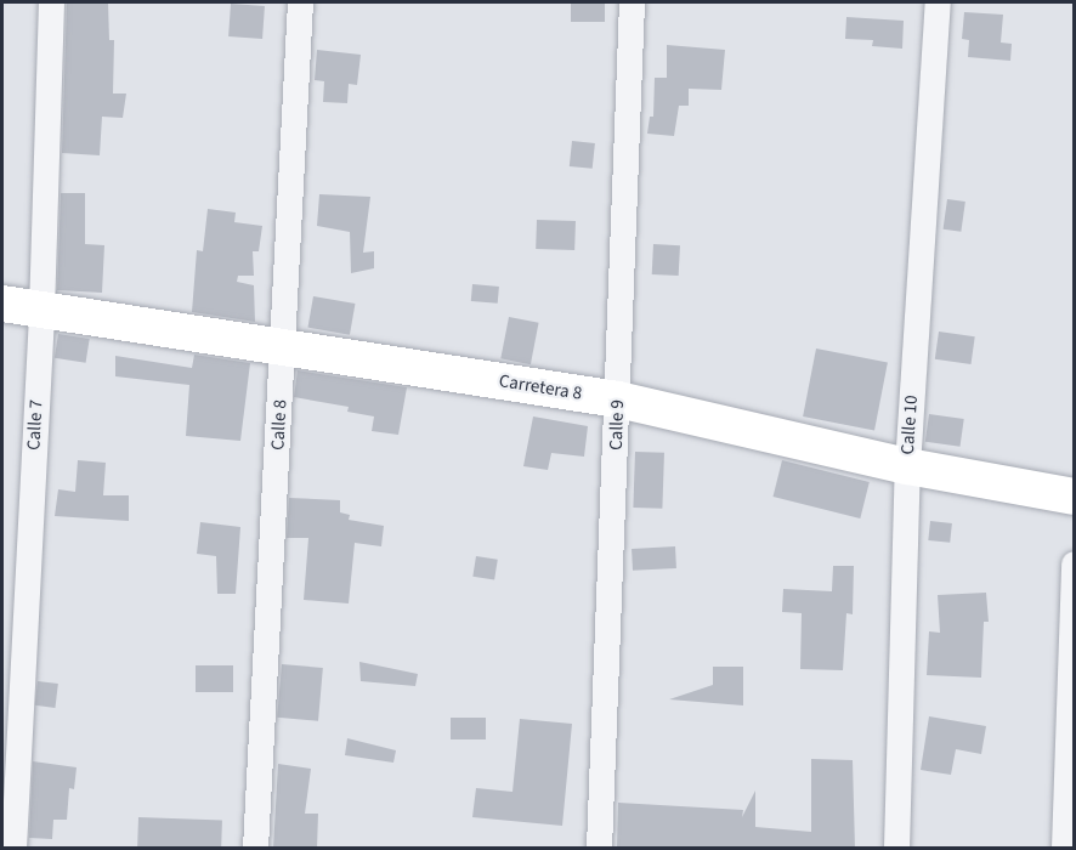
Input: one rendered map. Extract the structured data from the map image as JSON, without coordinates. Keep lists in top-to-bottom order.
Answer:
{
  "streets": {
    "street": [
      "Carretera 8",
      "Calle 7",
      "Calle 8",
      "Calle 9",
      "Calle 10"
    ]
  },
  "crossings": [
    ["Carretera 8", "Calle 7"],
    ["Carretera 8", "Calle 8"],
    ["Carretera 8", "Calle 9"],
    ["Carretera 8", "Calle 10"]
  ]
}
